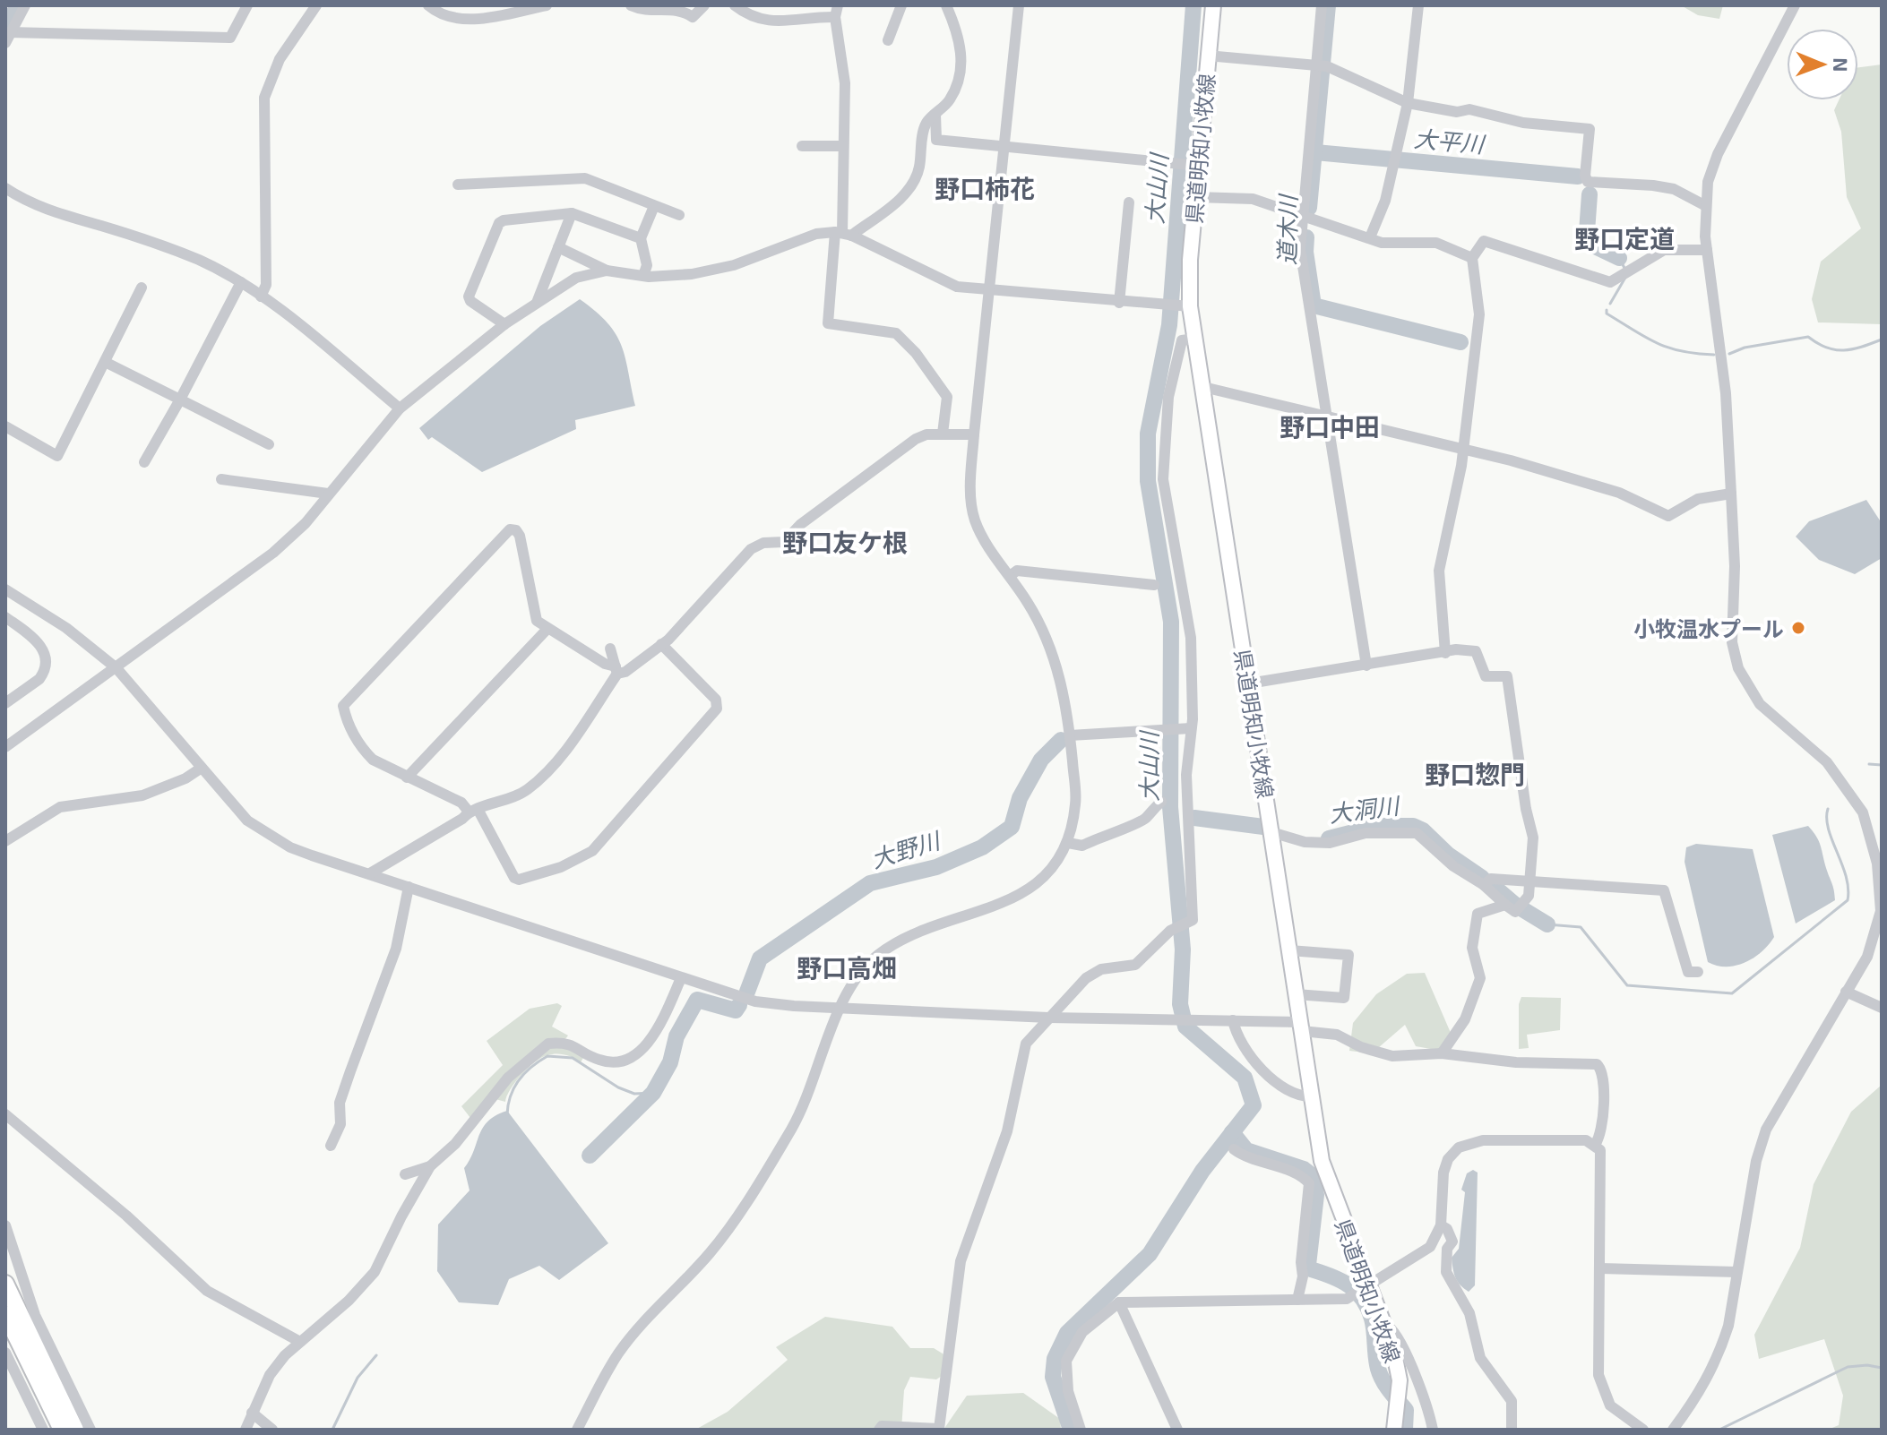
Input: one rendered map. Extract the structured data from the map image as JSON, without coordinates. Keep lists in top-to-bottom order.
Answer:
{
  "streets": {
    "main road": ["県道明知小牧線"]
  },
  "districts": [
    "野口柿花",
    "野口定道",
    "野口中田",
    "野口友ケ根",
    "野口惣門",
    "野口高畑"
  ],
  "water": [
    "大平川",
    "大山川",
    "道木川",
    "大洞川",
    "大野川"
  ],
  "places": ["小牧温水プール"],
  "north": "right"
}
